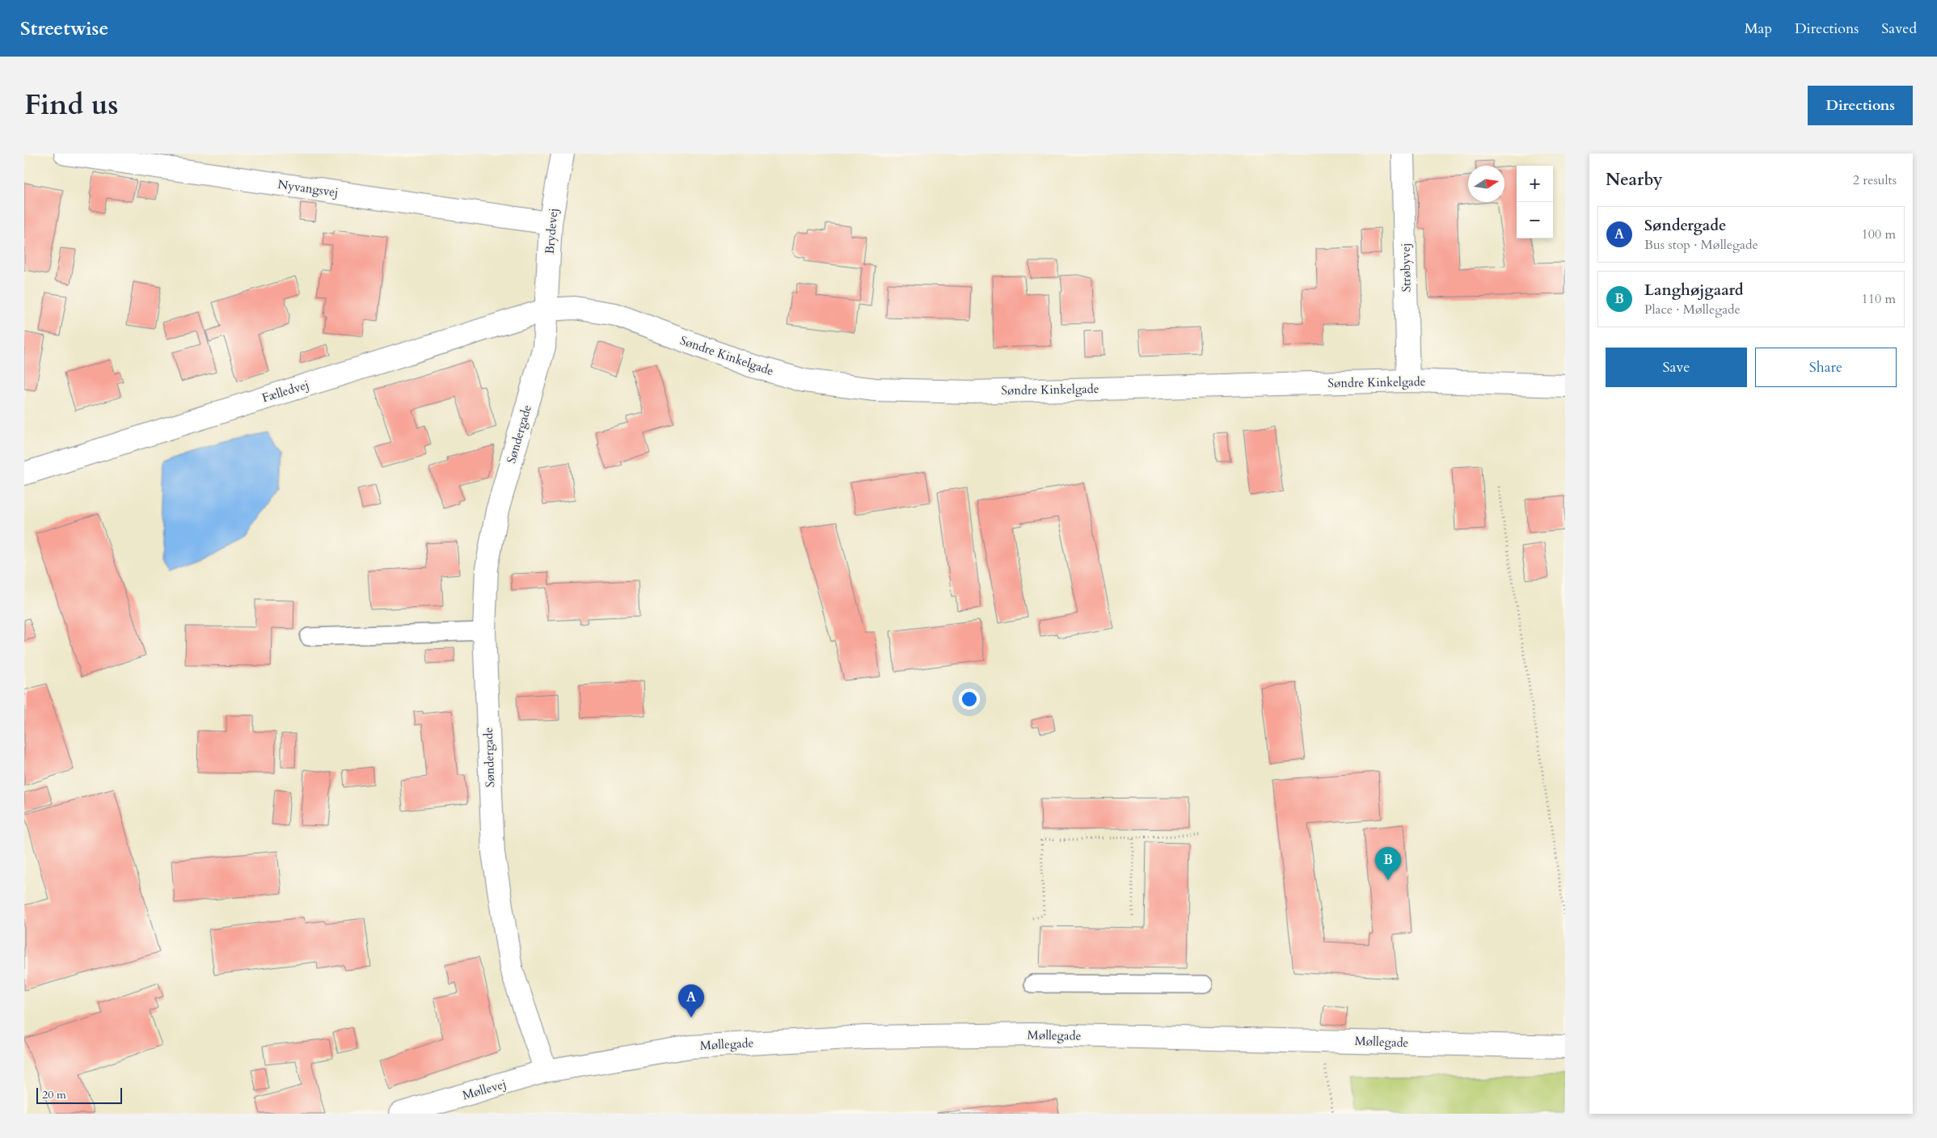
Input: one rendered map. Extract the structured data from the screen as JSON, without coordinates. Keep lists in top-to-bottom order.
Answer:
{
  "streets": {
    "street": [
      "Nyvangsvej",
      "Brydevej",
      "Strøbyvej",
      "Søndre Kinkelgade",
      "Fælledvej",
      "Søndergade",
      "Møllegade",
      "Møllevej"
    ]
  },
  "crossings": [
    ["Nyvangsvej", "Brydevej"],
    ["Brydevej", "Søndre Kinkelgade"],
    ["Brydevej", "Fælledvej"],
    ["Brydevej", "Søndergade"],
    ["Strøbyvej", "Søndre Kinkelgade"],
    ["Søndre Kinkelgade", "Fælledvej"],
    ["Søndre Kinkelgade", "Søndergade"],
    ["Fælledvej", "Søndergade"],
    ["Søndergade", "Møllegade"],
    ["Søndergade", "Møllevej"],
    ["Møllegade", "Møllevej"]
  ],
  "scale_bar": "20 m",
  "north": "right",
  "page": {
    "header": "Streetwise",
    "nav": ["Map", "Directions", "Saved"],
    "title": "Find us",
    "buttons": [
      "Directions",
      ["Save", "Share"]
    ],
    "heading": ["Nearby", "2 results"],
    "map_buttons": ["+", "−"],
    "list": [
      {
        "mark": "A",
        "name": "Søndergade",
        "note": "Bus stop · Møllegade",
        "value": "100 m"
      },
      {
        "mark": "B",
        "name": "Langhøjgaard",
        "note": "Place · Møllegade",
        "value": "110 m"
      }
    ],
    "pins": ["B", "A"],
    "scale": "20 m"
  }
}
